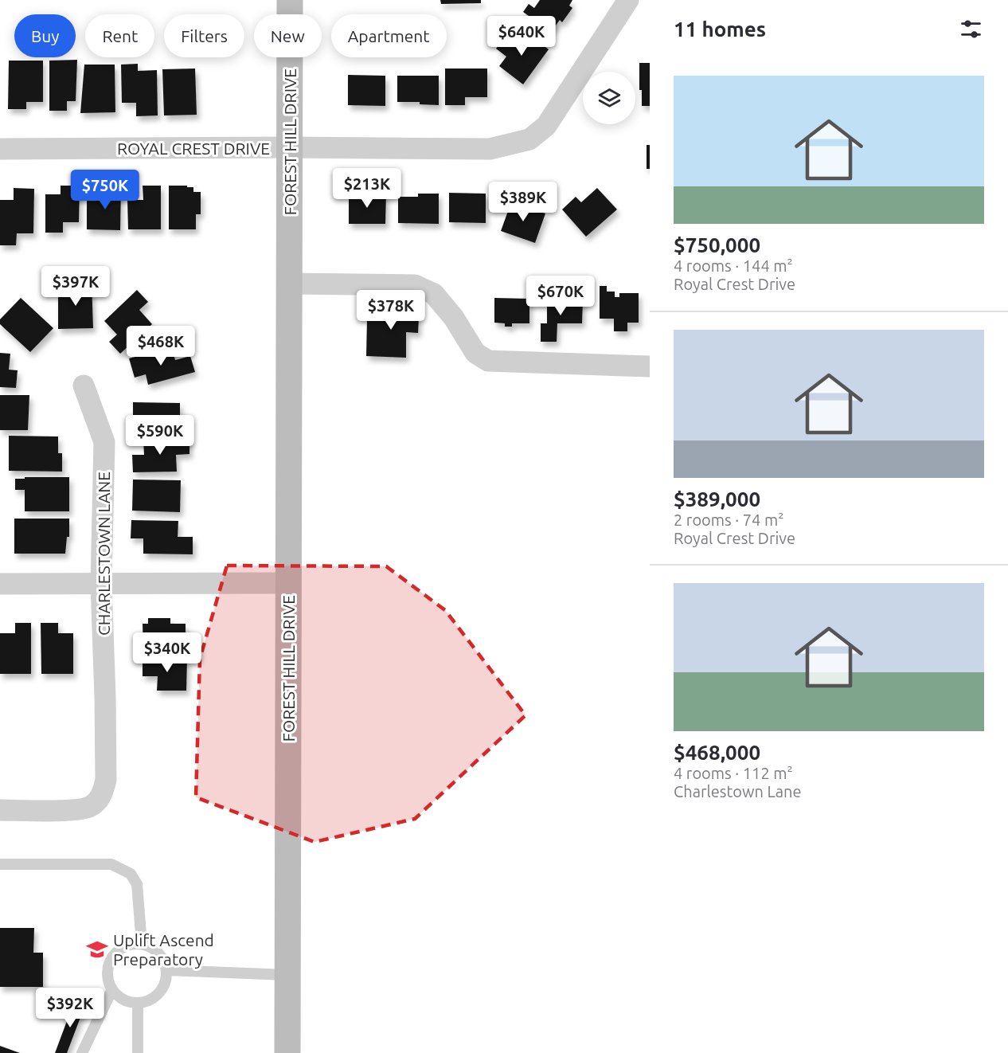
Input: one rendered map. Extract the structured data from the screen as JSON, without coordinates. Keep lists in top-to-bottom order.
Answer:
{
  "streets": {
    "main road": ["FOREST HILL DRIVE"],
    "street": ["ROYAL CREST DRIVE", "CHARLESTOWN LANE"]
  },
  "crossings": [
    ["FOREST HILL DRIVE", "ROYAL CREST DRIVE"]
  ],
  "places": {
    "school or university": ["Uplift Ascend Preparatory"]
  },
  "page": {
    "heading": "11 homes",
    "chip": [
      "Buy",
      "Rent",
      "Filters",
      "New",
      "Apartment"
    ],
    "price": [
      "$640K",
      "$213K",
      "$750K",
      "$389K",
      "$397K",
      "$670K",
      "$378K",
      "$468K",
      "$590K",
      "$340K",
      "$392K"
    ],
    "list": [
      {
        "name": "$750,000",
        "note": "4 rooms · 144 m² · Royal Crest Drive"
      },
      {
        "name": "$389,000",
        "note": "2 rooms · 74 m² · Royal Crest Drive"
      },
      {
        "name": "$468,000",
        "note": "4 rooms · 112 m² · Charlestown Lane"
      }
    ]
  }
}
